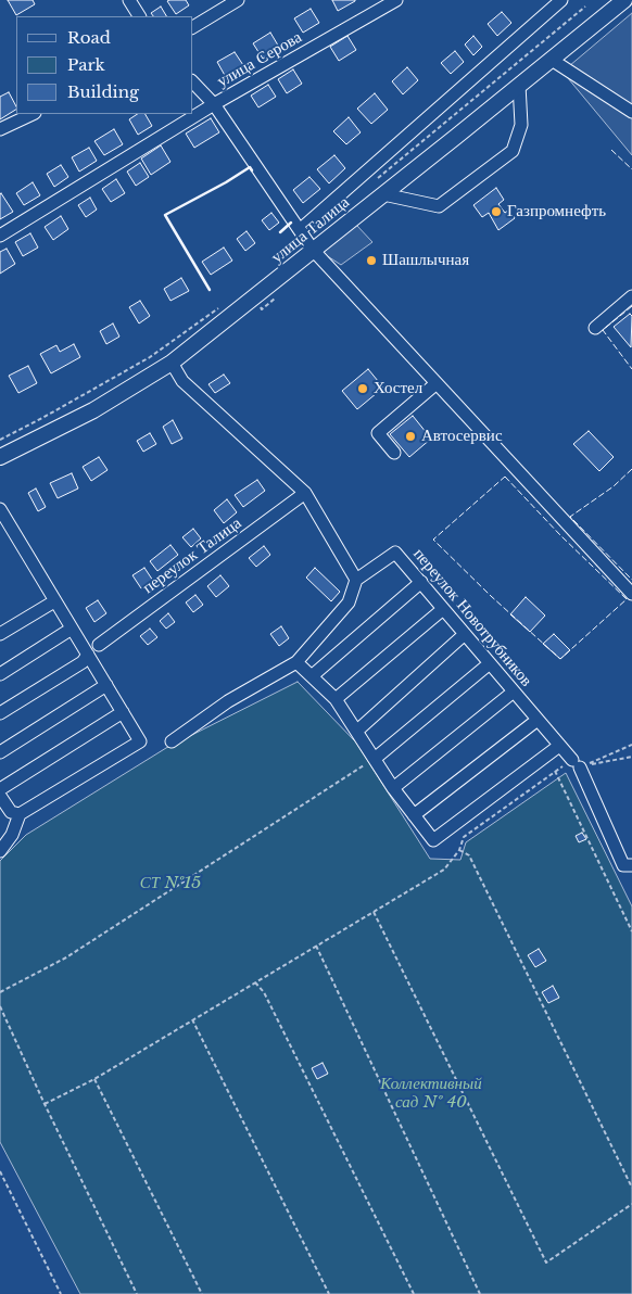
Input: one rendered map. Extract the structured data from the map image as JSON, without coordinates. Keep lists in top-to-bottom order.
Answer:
{
  "streets": {
    "main road": ["улица Талица"],
    "street": ["улица Серова", "переулок Талица", "переулок Новотрубников"]
  },
  "parks": ["СТ №15", "Коллективный сад № 40"],
  "places": [
    "Газпромнефть",
    "Шашлычная",
    "Хостел",
    "Автосервис"
  ],
  "legend": ["Road", "Park", "Building"]
}
